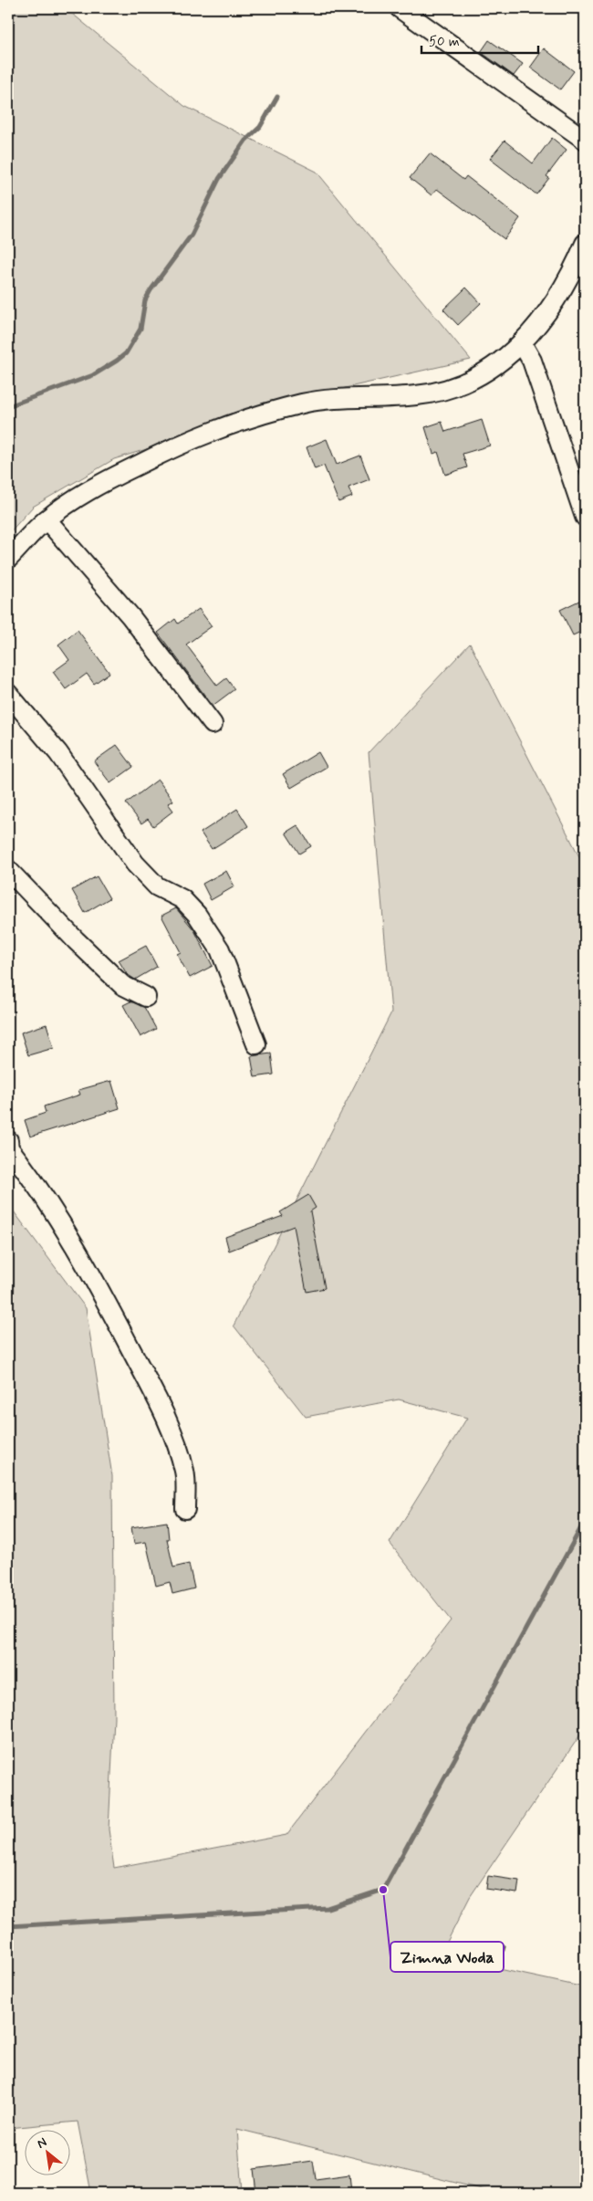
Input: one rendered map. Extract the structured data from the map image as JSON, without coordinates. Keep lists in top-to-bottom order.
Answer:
{
  "places": ["Zimna Woda"],
  "scale_bar": "50 m",
  "north": "top left"
}
